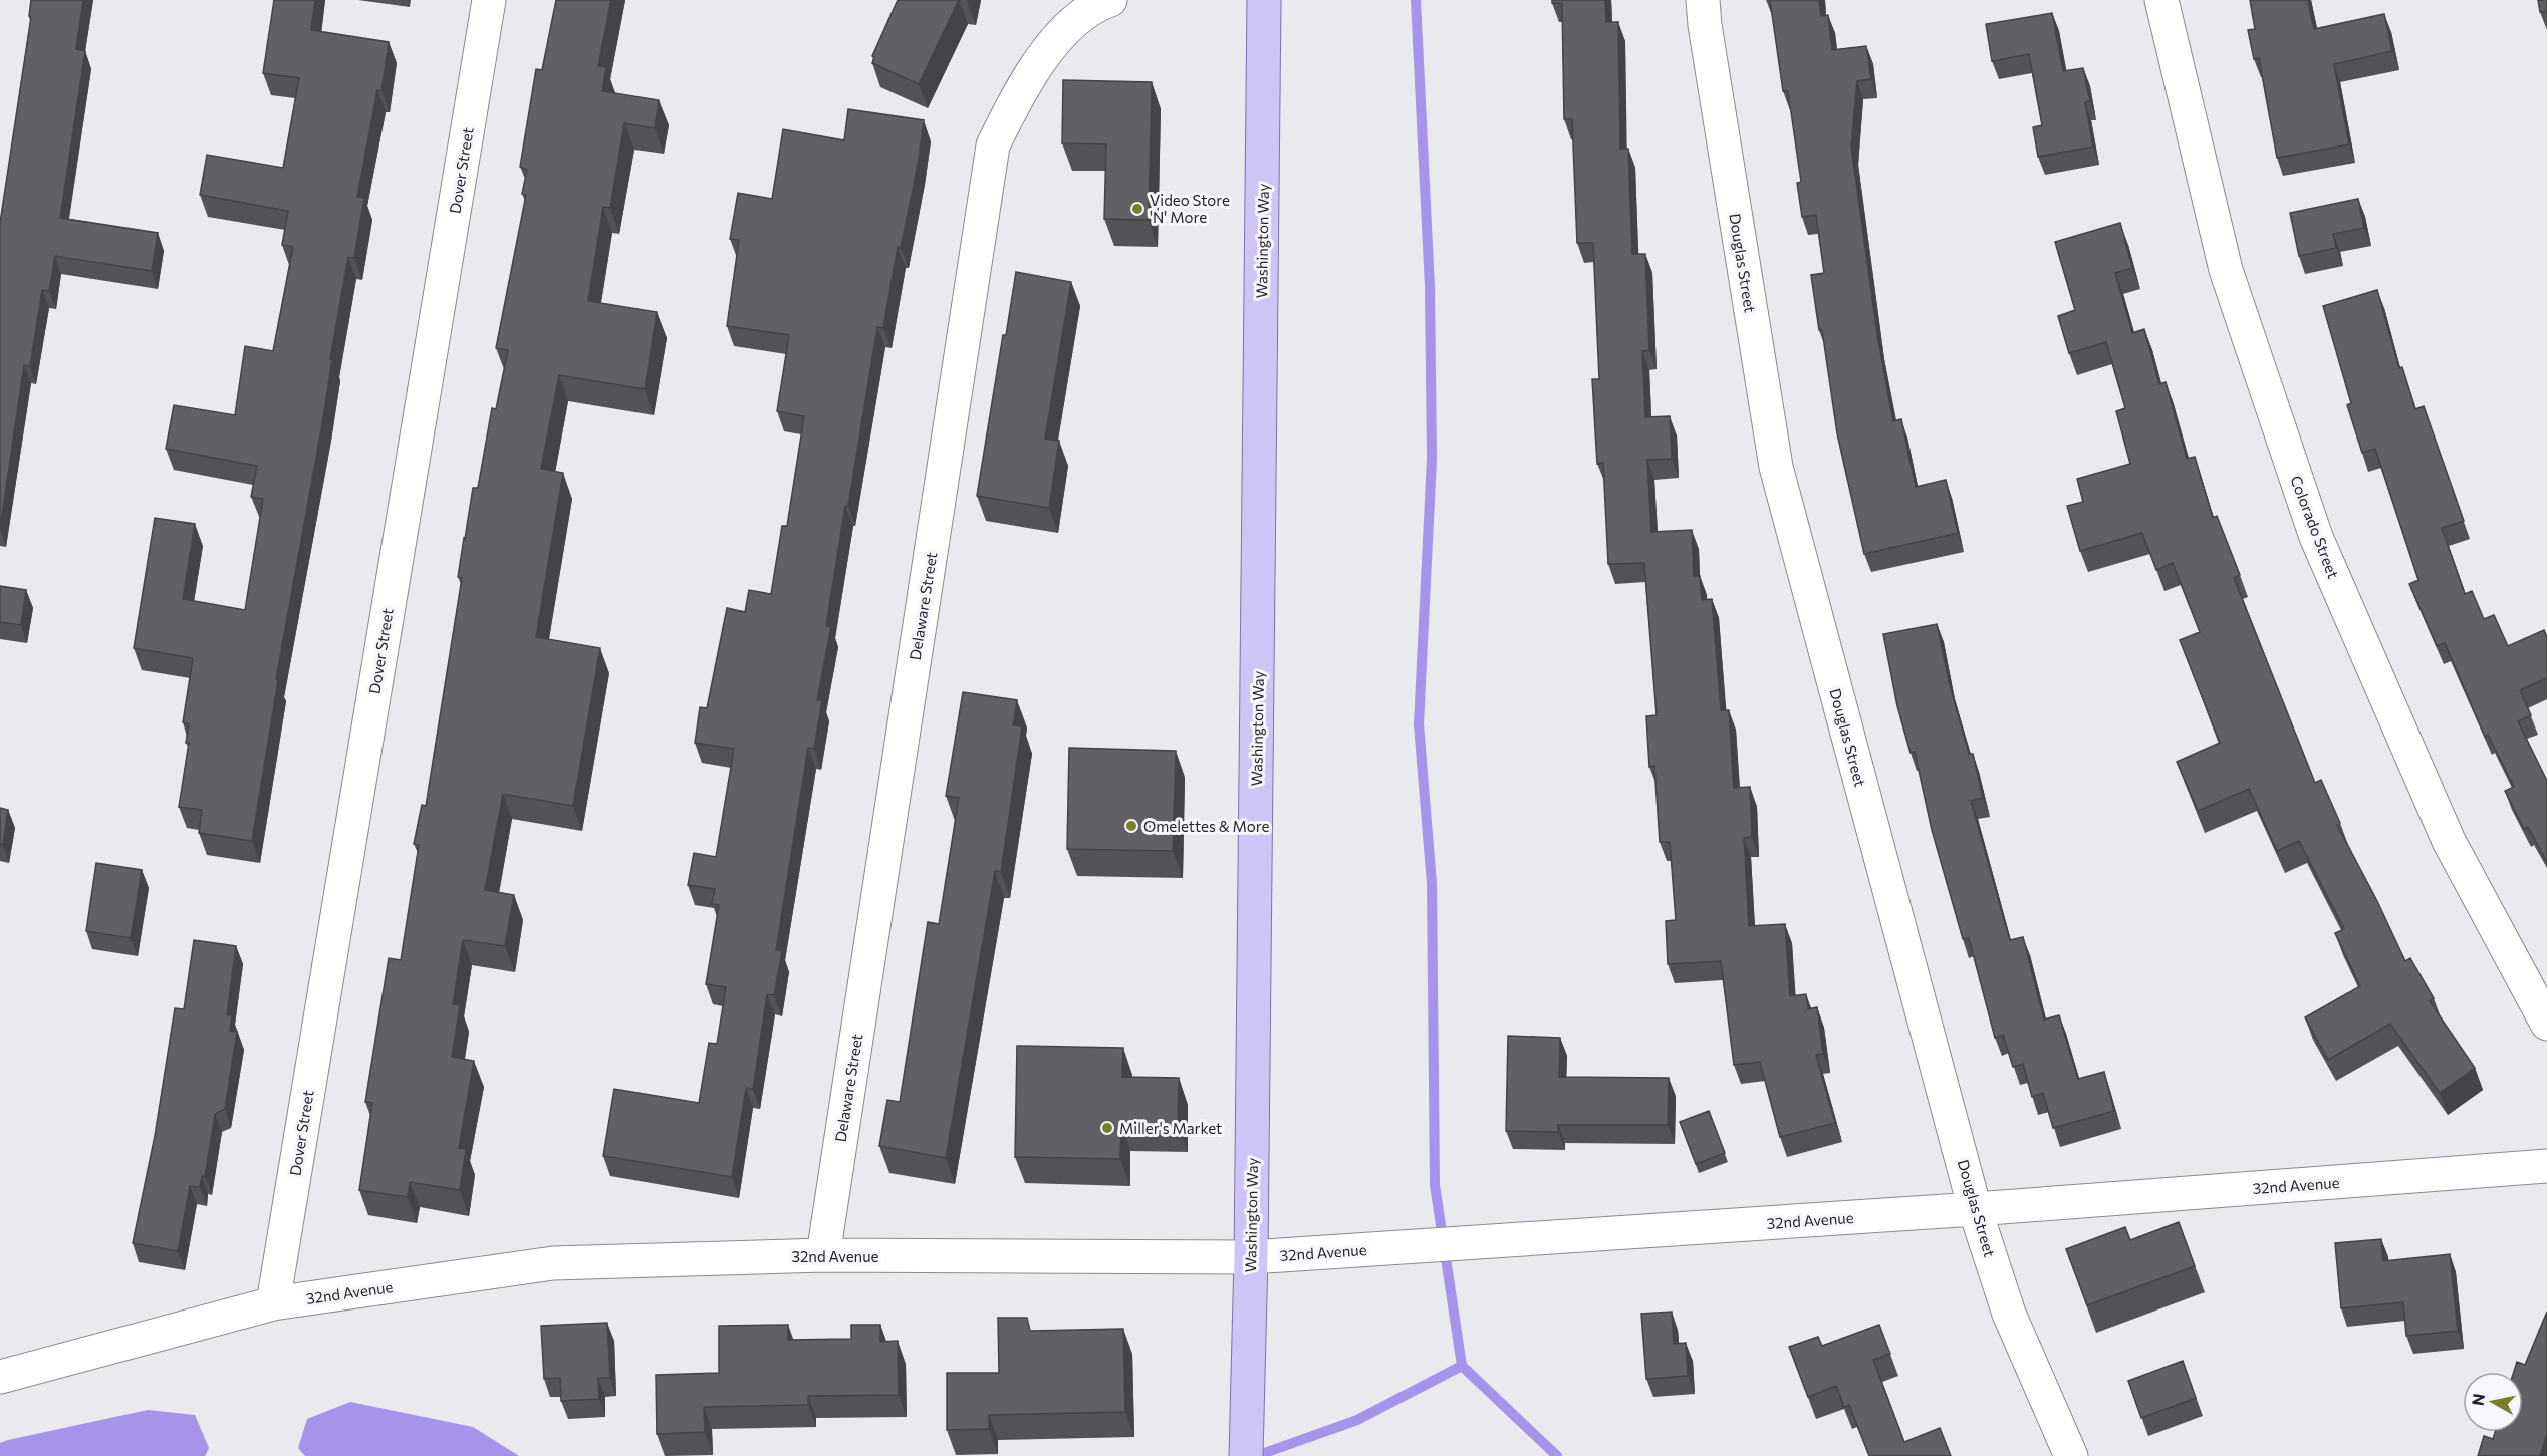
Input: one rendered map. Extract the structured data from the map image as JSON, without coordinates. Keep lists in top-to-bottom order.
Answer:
{
  "streets": {
    "main road": ["Washington Way"],
    "street": [
      "Dover Street",
      "Douglas Street",
      "Colorado Street",
      "Delaware Street",
      "32nd Avenue"
    ]
  },
  "crossings": [
    ["Dover Street", "32nd Avenue"],
    ["Washington Way", "32nd Avenue"],
    ["Douglas Street", "32nd Avenue"],
    ["Delaware Street", "32nd Avenue"]
  ],
  "places": ["Video Store 'N' More", "Omelettes & More", "Miller's Market"],
  "north": "left"
}
